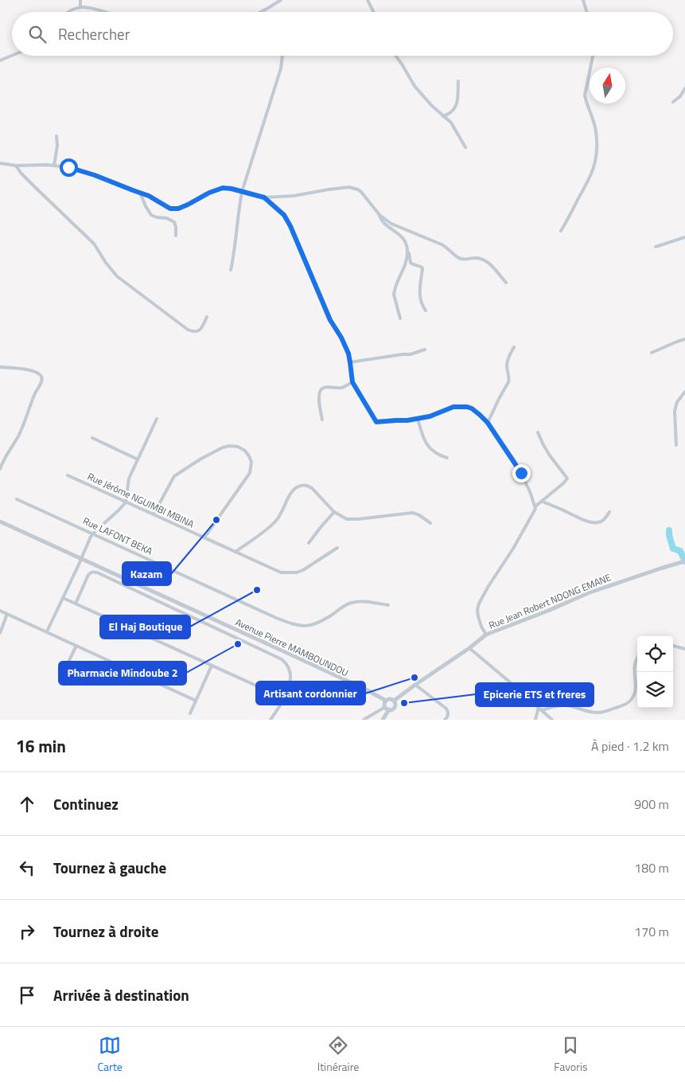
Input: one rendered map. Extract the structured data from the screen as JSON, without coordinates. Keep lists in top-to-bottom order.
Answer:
{
  "streets": {
    "street": [
      "Rue Jérôme NGUIMBI MBINA",
      "Rue LAFONT BEKA",
      "Rue Jean Robert NDONG EMANE",
      "Avenue Pierre MAMBOUNDOU"
    ]
  },
  "crossings": [
    ["Rue Jean Robert NDONG EMANE", "Avenue Pierre MAMBOUNDOU"]
  ],
  "places": [
    "Kazam",
    "El Haj Boutique",
    "Pharmacie Mindoube 2",
    "Artisant cordonnier",
    "Epicerie ETS et freres"
  ],
  "north": "top",
  "page": {
    "search": "Rechercher",
    "heading": ["16 min", "À pied · 1.2 km"],
    "list": [
      ["Continuez", "900 m"],
      ["Tournez à gauche", "180 m"],
      ["Tournez à droite", "170 m"],
      "Arrivée à destination"
    ],
    "nav": ["Carte", "Itinéraire", "Favoris"]
  }
}
